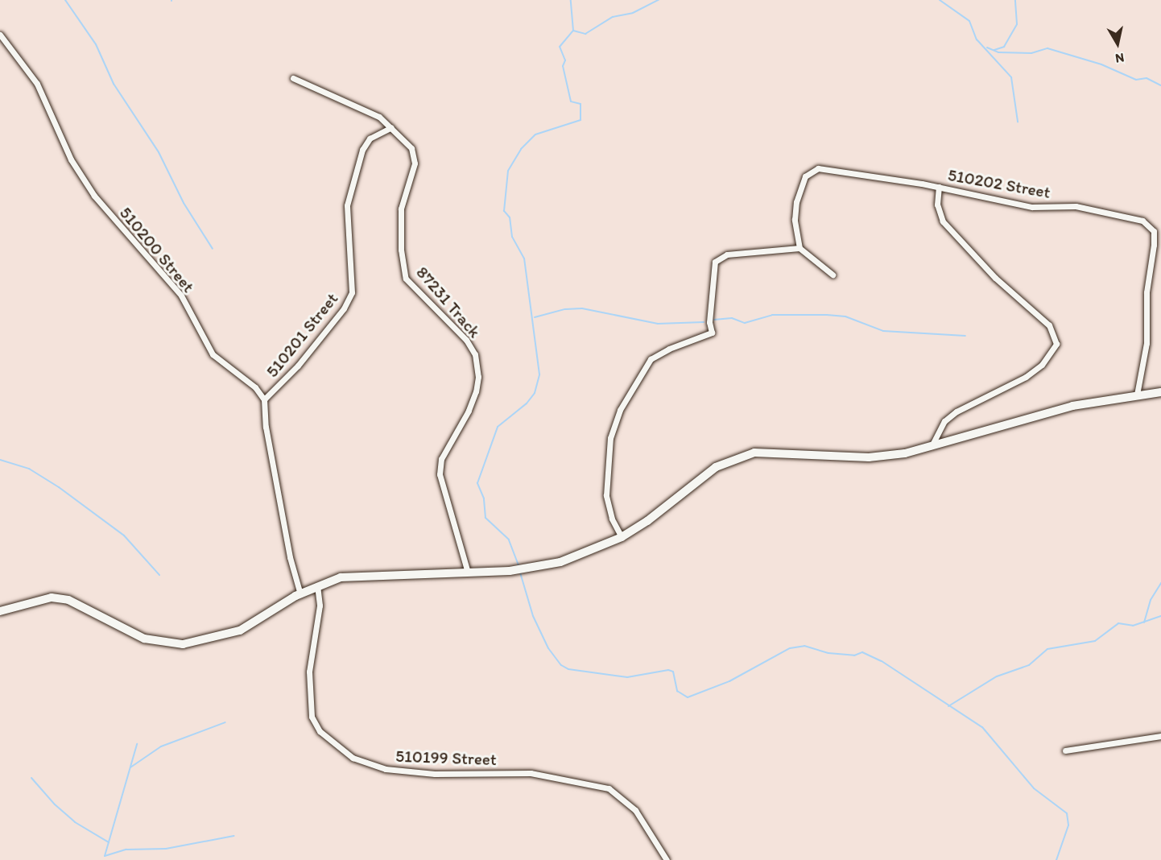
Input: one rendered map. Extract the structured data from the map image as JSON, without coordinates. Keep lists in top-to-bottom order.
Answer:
{
  "streets": {
    "street": [
      "510202 Street",
      "510200 Street",
      "87231 Track",
      "510201 Street",
      "510199 Street"
    ]
  },
  "crossings": [
    ["510200 Street", "510201 Street"],
    ["87231 Track", "510201 Street"]
  ],
  "north": "bottom"
}
